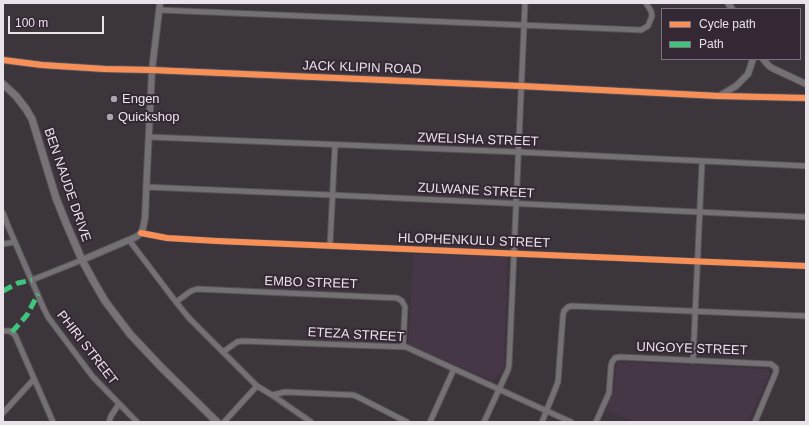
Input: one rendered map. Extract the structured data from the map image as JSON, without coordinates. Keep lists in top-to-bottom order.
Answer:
{
  "streets": {
    "main road": ["BEN NAUDE DRIVE"],
    "street": [
      "JACK KLIPIN ROAD",
      "ZWELISHA STREET",
      "ZULWANE STREET",
      "HLOPHENKULU STREET",
      "EMBO STREET",
      "ETEZA STREET",
      "PHIRI STREET",
      "UNGOYE STREET"
    ]
  },
  "crossings": [
    ["EMBO STREET", "ETEZA STREET"]
  ],
  "places": ["Engen", "Quickshop"],
  "legend": ["Cycle path", "Path"],
  "scale_bar": "100 m"
}
